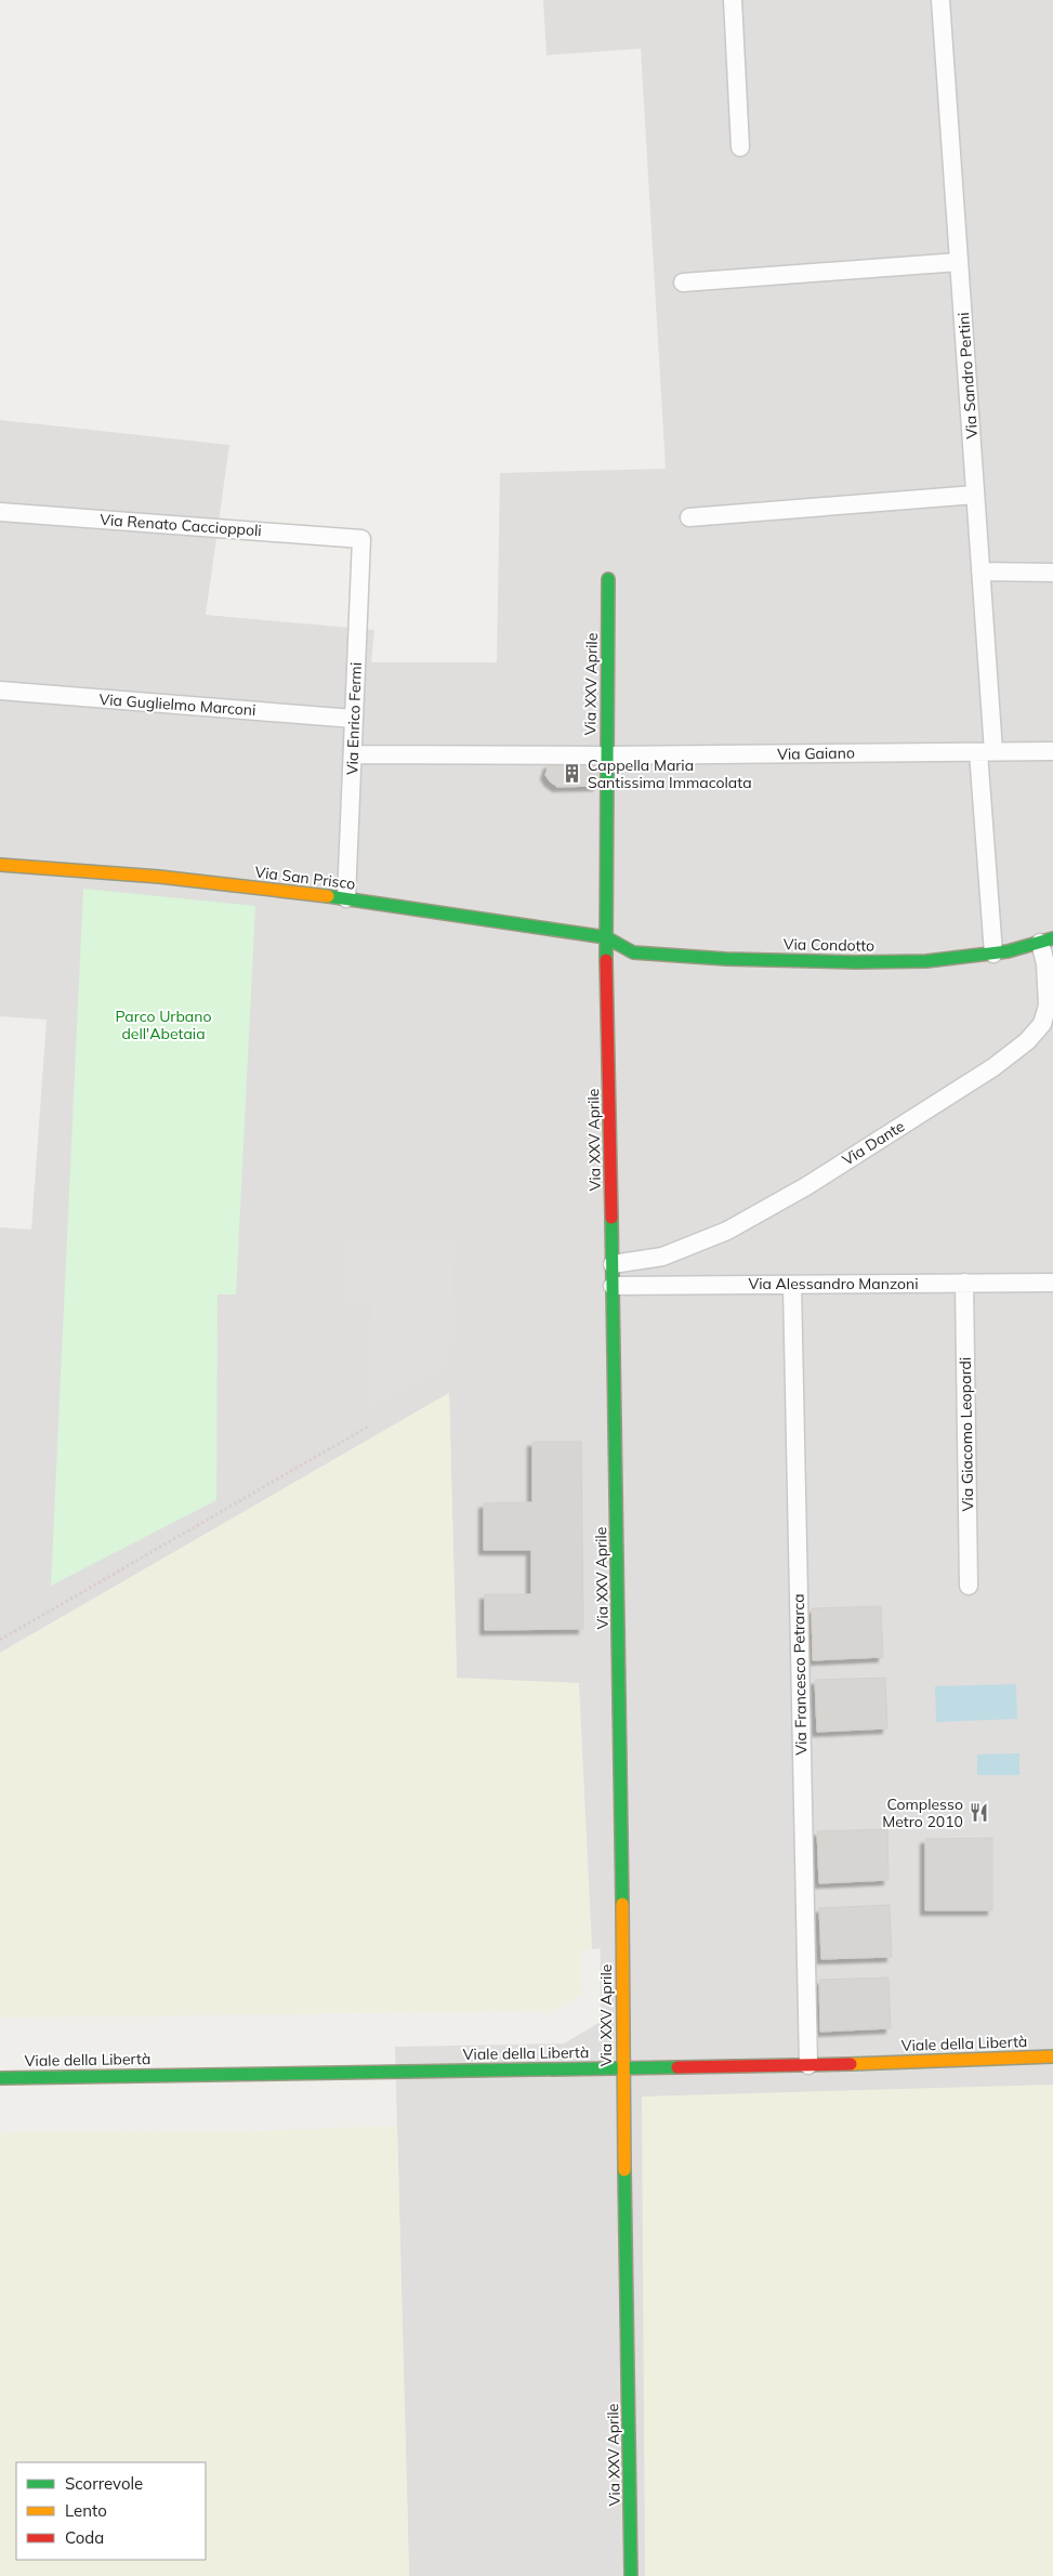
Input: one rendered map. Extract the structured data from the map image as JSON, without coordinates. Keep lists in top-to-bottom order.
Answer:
{
  "streets": {
    "street": [
      "Via Sandro Pertini",
      "Via Renato Caccioppoli",
      "Via XXV Aprile",
      "Via Guglielmo Marconi",
      "Via Enrico Fermi",
      "Via Gaiano",
      "Via San Prisco",
      "Via Condotto",
      "Via Dante",
      "Via Alessandro Manzoni",
      "Via Giacomo Leopardi",
      "Via Francesco Petrarca",
      "Viale della Libertà"
    ]
  },
  "crossings": [
    ["Via Sandro Pertini", "Via Gaiano"],
    ["Via Sandro Pertini", "Via Condotto"],
    ["Via Renato Caccioppoli", "Via Enrico Fermi"],
    ["Via XXV Aprile", "Via Gaiano"],
    ["Via XXV Aprile", "Via San Prisco"],
    ["Via XXV Aprile", "Via Condotto"],
    ["Via XXV Aprile", "Via Dante"],
    ["Via XXV Aprile", "Via Alessandro Manzoni"],
    ["Via XXV Aprile", "Viale della Libertà"],
    ["Via Guglielmo Marconi", "Via Enrico Fermi"],
    ["Via Enrico Fermi", "Via Gaiano"],
    ["Via Enrico Fermi", "Via San Prisco"],
    ["Via San Prisco", "Via Condotto"],
    ["Via Condotto", "Via Dante"],
    ["Via Alessandro Manzoni", "Via Giacomo Leopardi"],
    ["Via Alessandro Manzoni", "Via Francesco Petrarca"],
    ["Via Francesco Petrarca", "Viale della Libertà"]
  ],
  "parks": ["Parco Urbano dell'Abetaia"],
  "places": {
    "building": ["Cappella Maria Santissima Immacolata"],
    "restaurant": ["Complesso Metro 2010"]
  },
  "legend": ["Scorrevole", "Lento", "Coda"]
}
